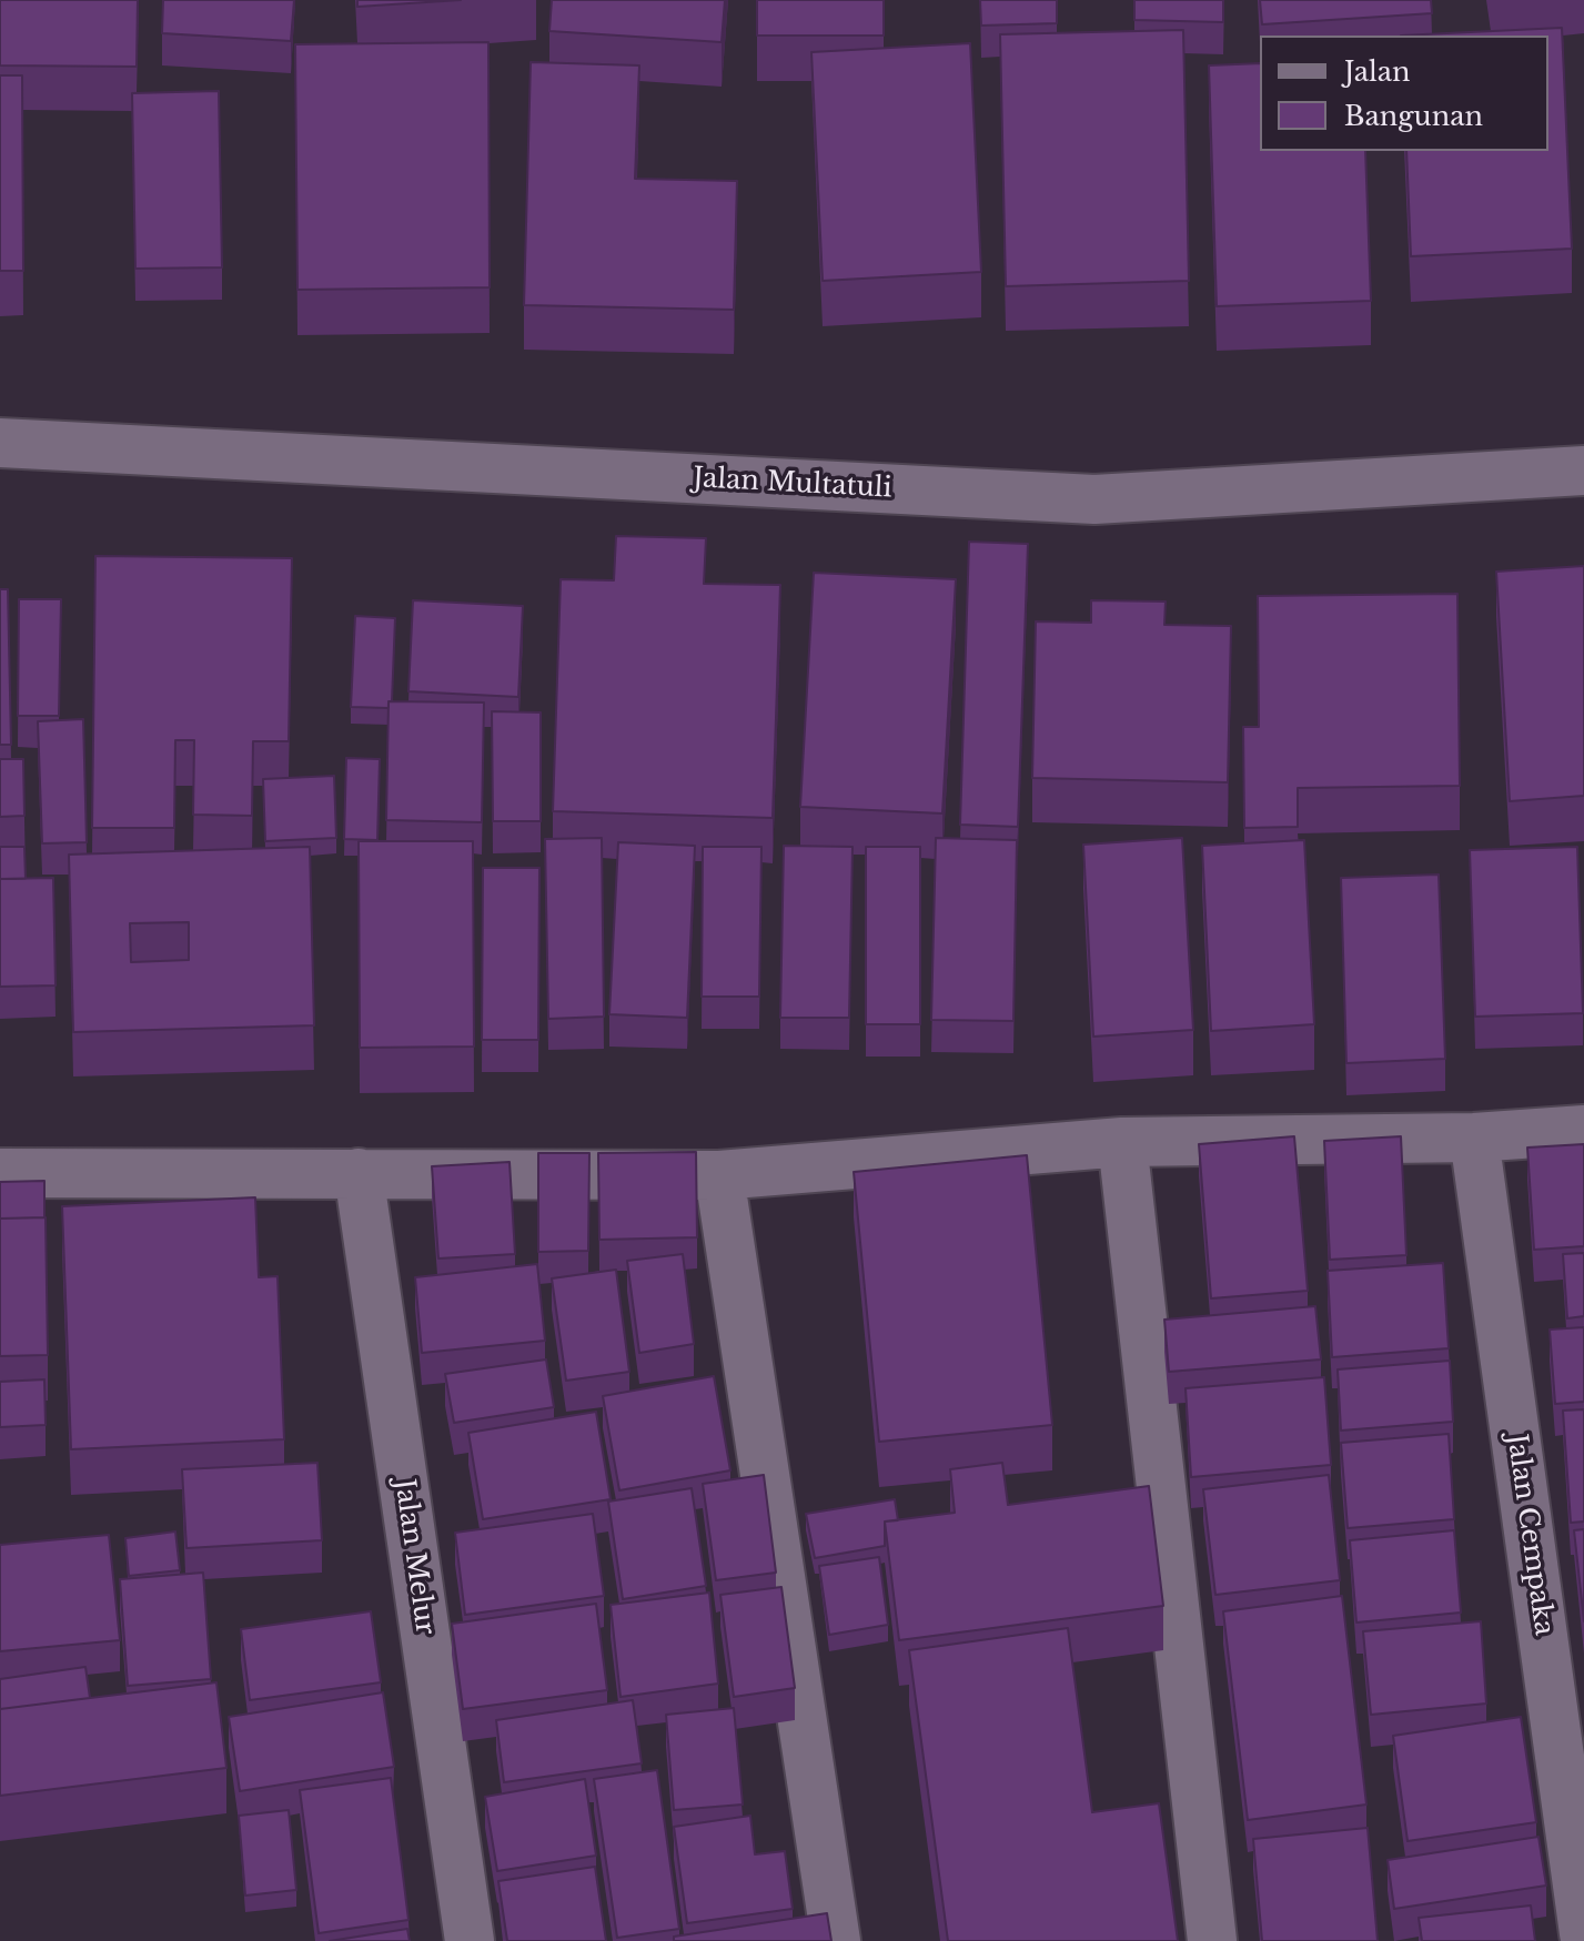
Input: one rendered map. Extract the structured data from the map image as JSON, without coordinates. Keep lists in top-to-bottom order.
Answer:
{
  "streets": {
    "street": ["Jalan Multatuli", "Jalan Cempaka", "Jalan Melur"]
  },
  "legend": ["Jalan", "Bangunan"]
}
